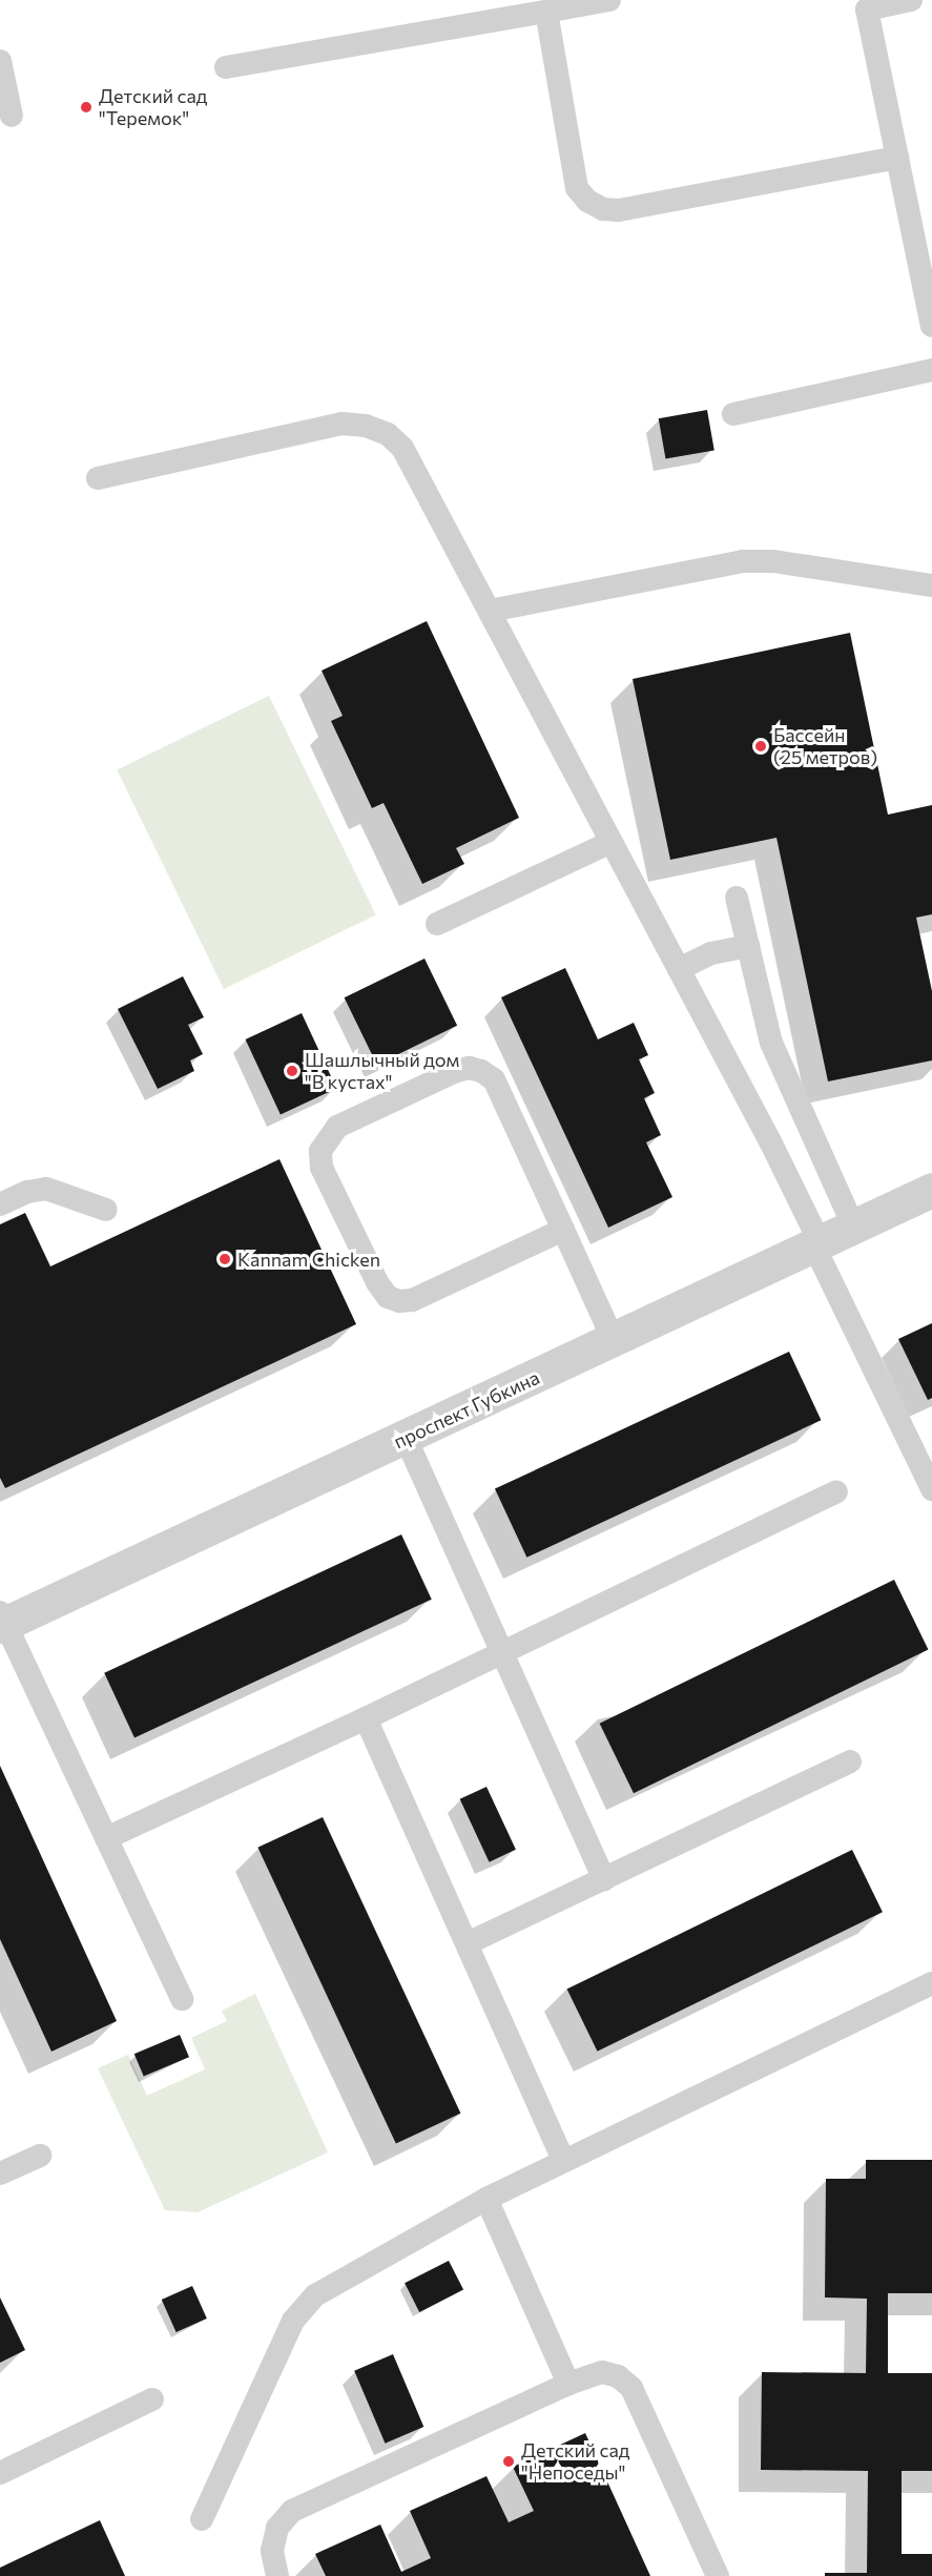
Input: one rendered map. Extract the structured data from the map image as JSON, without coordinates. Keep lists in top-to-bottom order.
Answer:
{
  "streets": {
    "street": ["проспект Губкина"]
  },
  "places": [
    "Детский сад \"Теремок\"",
    "Бассейн (25 метров)",
    "Шашлычный дом \"В кустах\"",
    "Kannam Chicken",
    "Детский сад \"Непоседы\""
  ]
}
